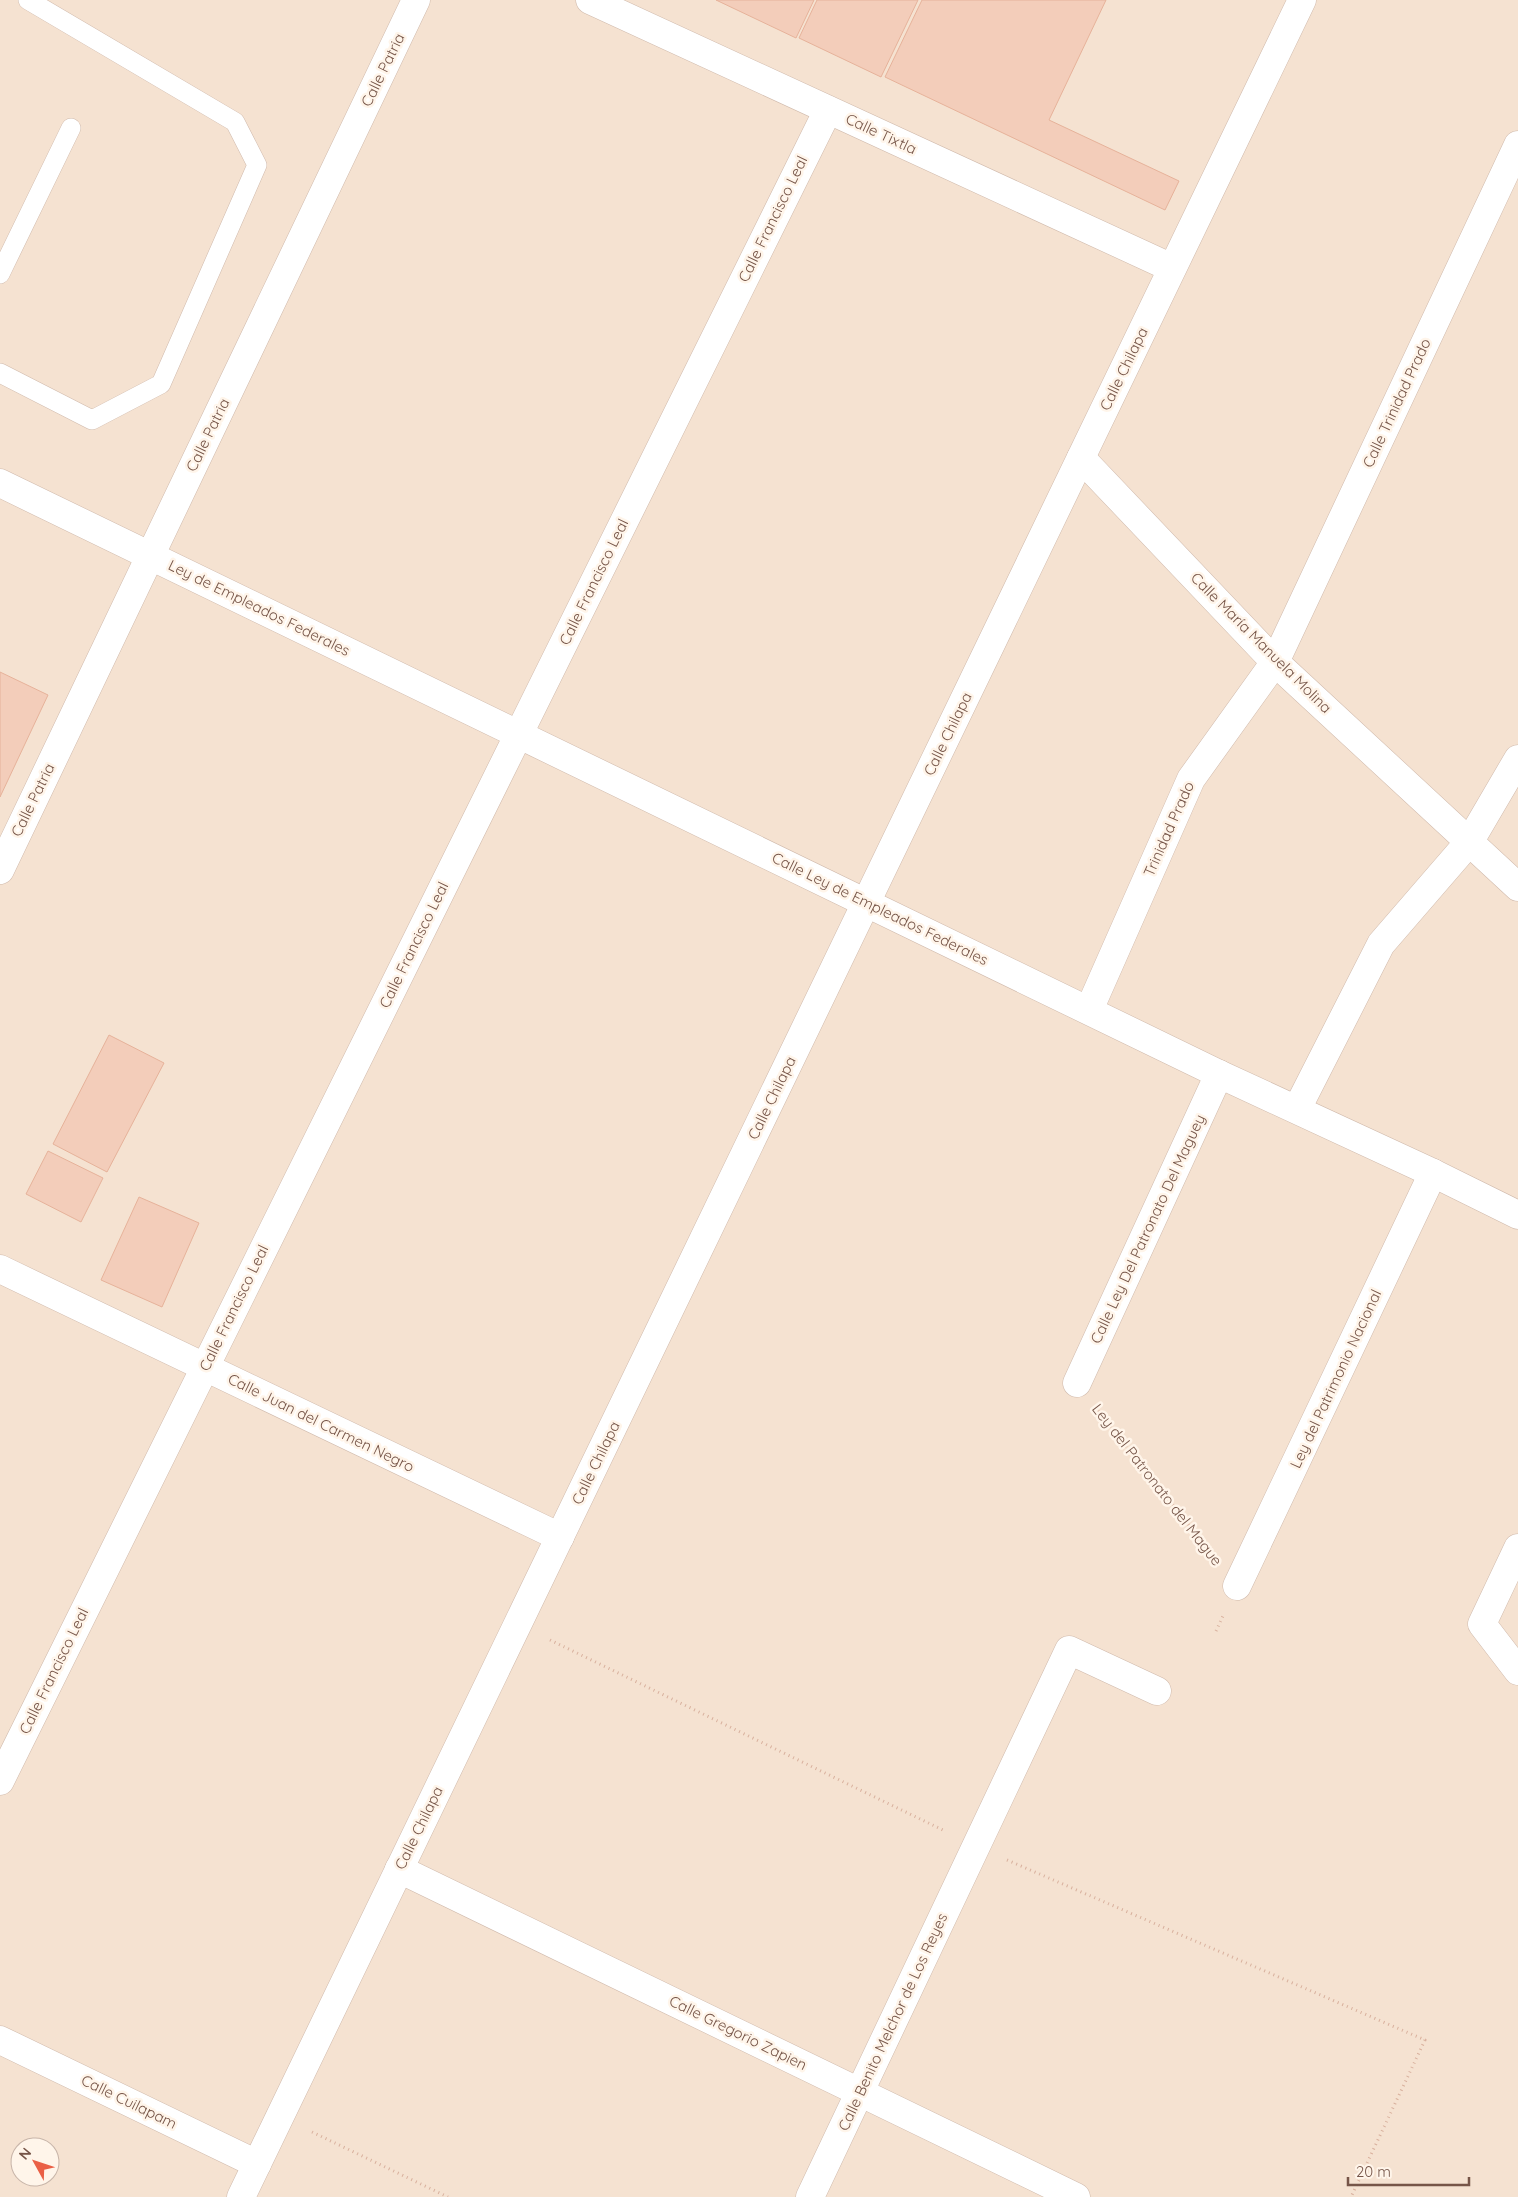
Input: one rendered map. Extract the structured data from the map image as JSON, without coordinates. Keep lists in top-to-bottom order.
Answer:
{
  "streets": {
    "street": [
      "Calle Patria",
      "Calle Tixtla",
      "Calle Francisco Leal",
      "Calle Chilapa",
      "Calle Trinidad Prado",
      "Ley de Empleados Federales",
      "Calle María Manuela Molina",
      "Trinidad Prado",
      "Calle Ley de Empleados Federales",
      "Calle Ley Del Patronato Del Maguey",
      "Ley del Patrimonio Nacional",
      "Calle Juan del Carmen Negro",
      "Calle Benito Melchor de Los Reyes",
      "Calle Gregorio Zapien",
      "Calle Cuilapam"
    ],
    "path": ["Ley del Patronato del Mague"]
  },
  "crossings": [
    ["Calle Patria", "Ley de Empleados Federales"],
    ["Calle Tixtla", "Calle Francisco Leal"],
    ["Calle Tixtla", "Calle Chilapa"],
    ["Calle Francisco Leal", "Ley de Empleados Federales"],
    ["Calle Francisco Leal", "Calle Ley de Empleados Federales"],
    ["Calle Francisco Leal", "Calle Juan del Carmen Negro"],
    ["Calle Chilapa", "Calle María Manuela Molina"],
    ["Calle Chilapa", "Calle Ley de Empleados Federales"],
    ["Calle Chilapa", "Calle Juan del Carmen Negro"],
    ["Calle Chilapa", "Calle Gregorio Zapien"],
    ["Calle Chilapa", "Calle Cuilapam"],
    ["Calle Trinidad Prado", "Calle María Manuela Molina"],
    ["Calle Trinidad Prado", "Trinidad Prado"],
    ["Ley de Empleados Federales", "Calle Ley de Empleados Federales"],
    ["Calle María Manuela Molina", "Trinidad Prado"],
    ["Trinidad Prado", "Calle Ley de Empleados Federales"],
    ["Calle Ley de Empleados Federales", "Calle Ley Del Patronato Del Maguey"],
    ["Calle Ley de Empleados Federales", "Ley del Patrimonio Nacional"],
    ["Calle Ley Del Patronato Del Maguey", "Ley del Patronato del Mague"],
    ["Ley del Patrimonio Nacional", "Ley del Patronato del Mague"],
    ["Calle Benito Melchor de Los Reyes", "Calle Gregorio Zapien"]
  ],
  "scale_bar": "20 m",
  "north": "top left"
}
